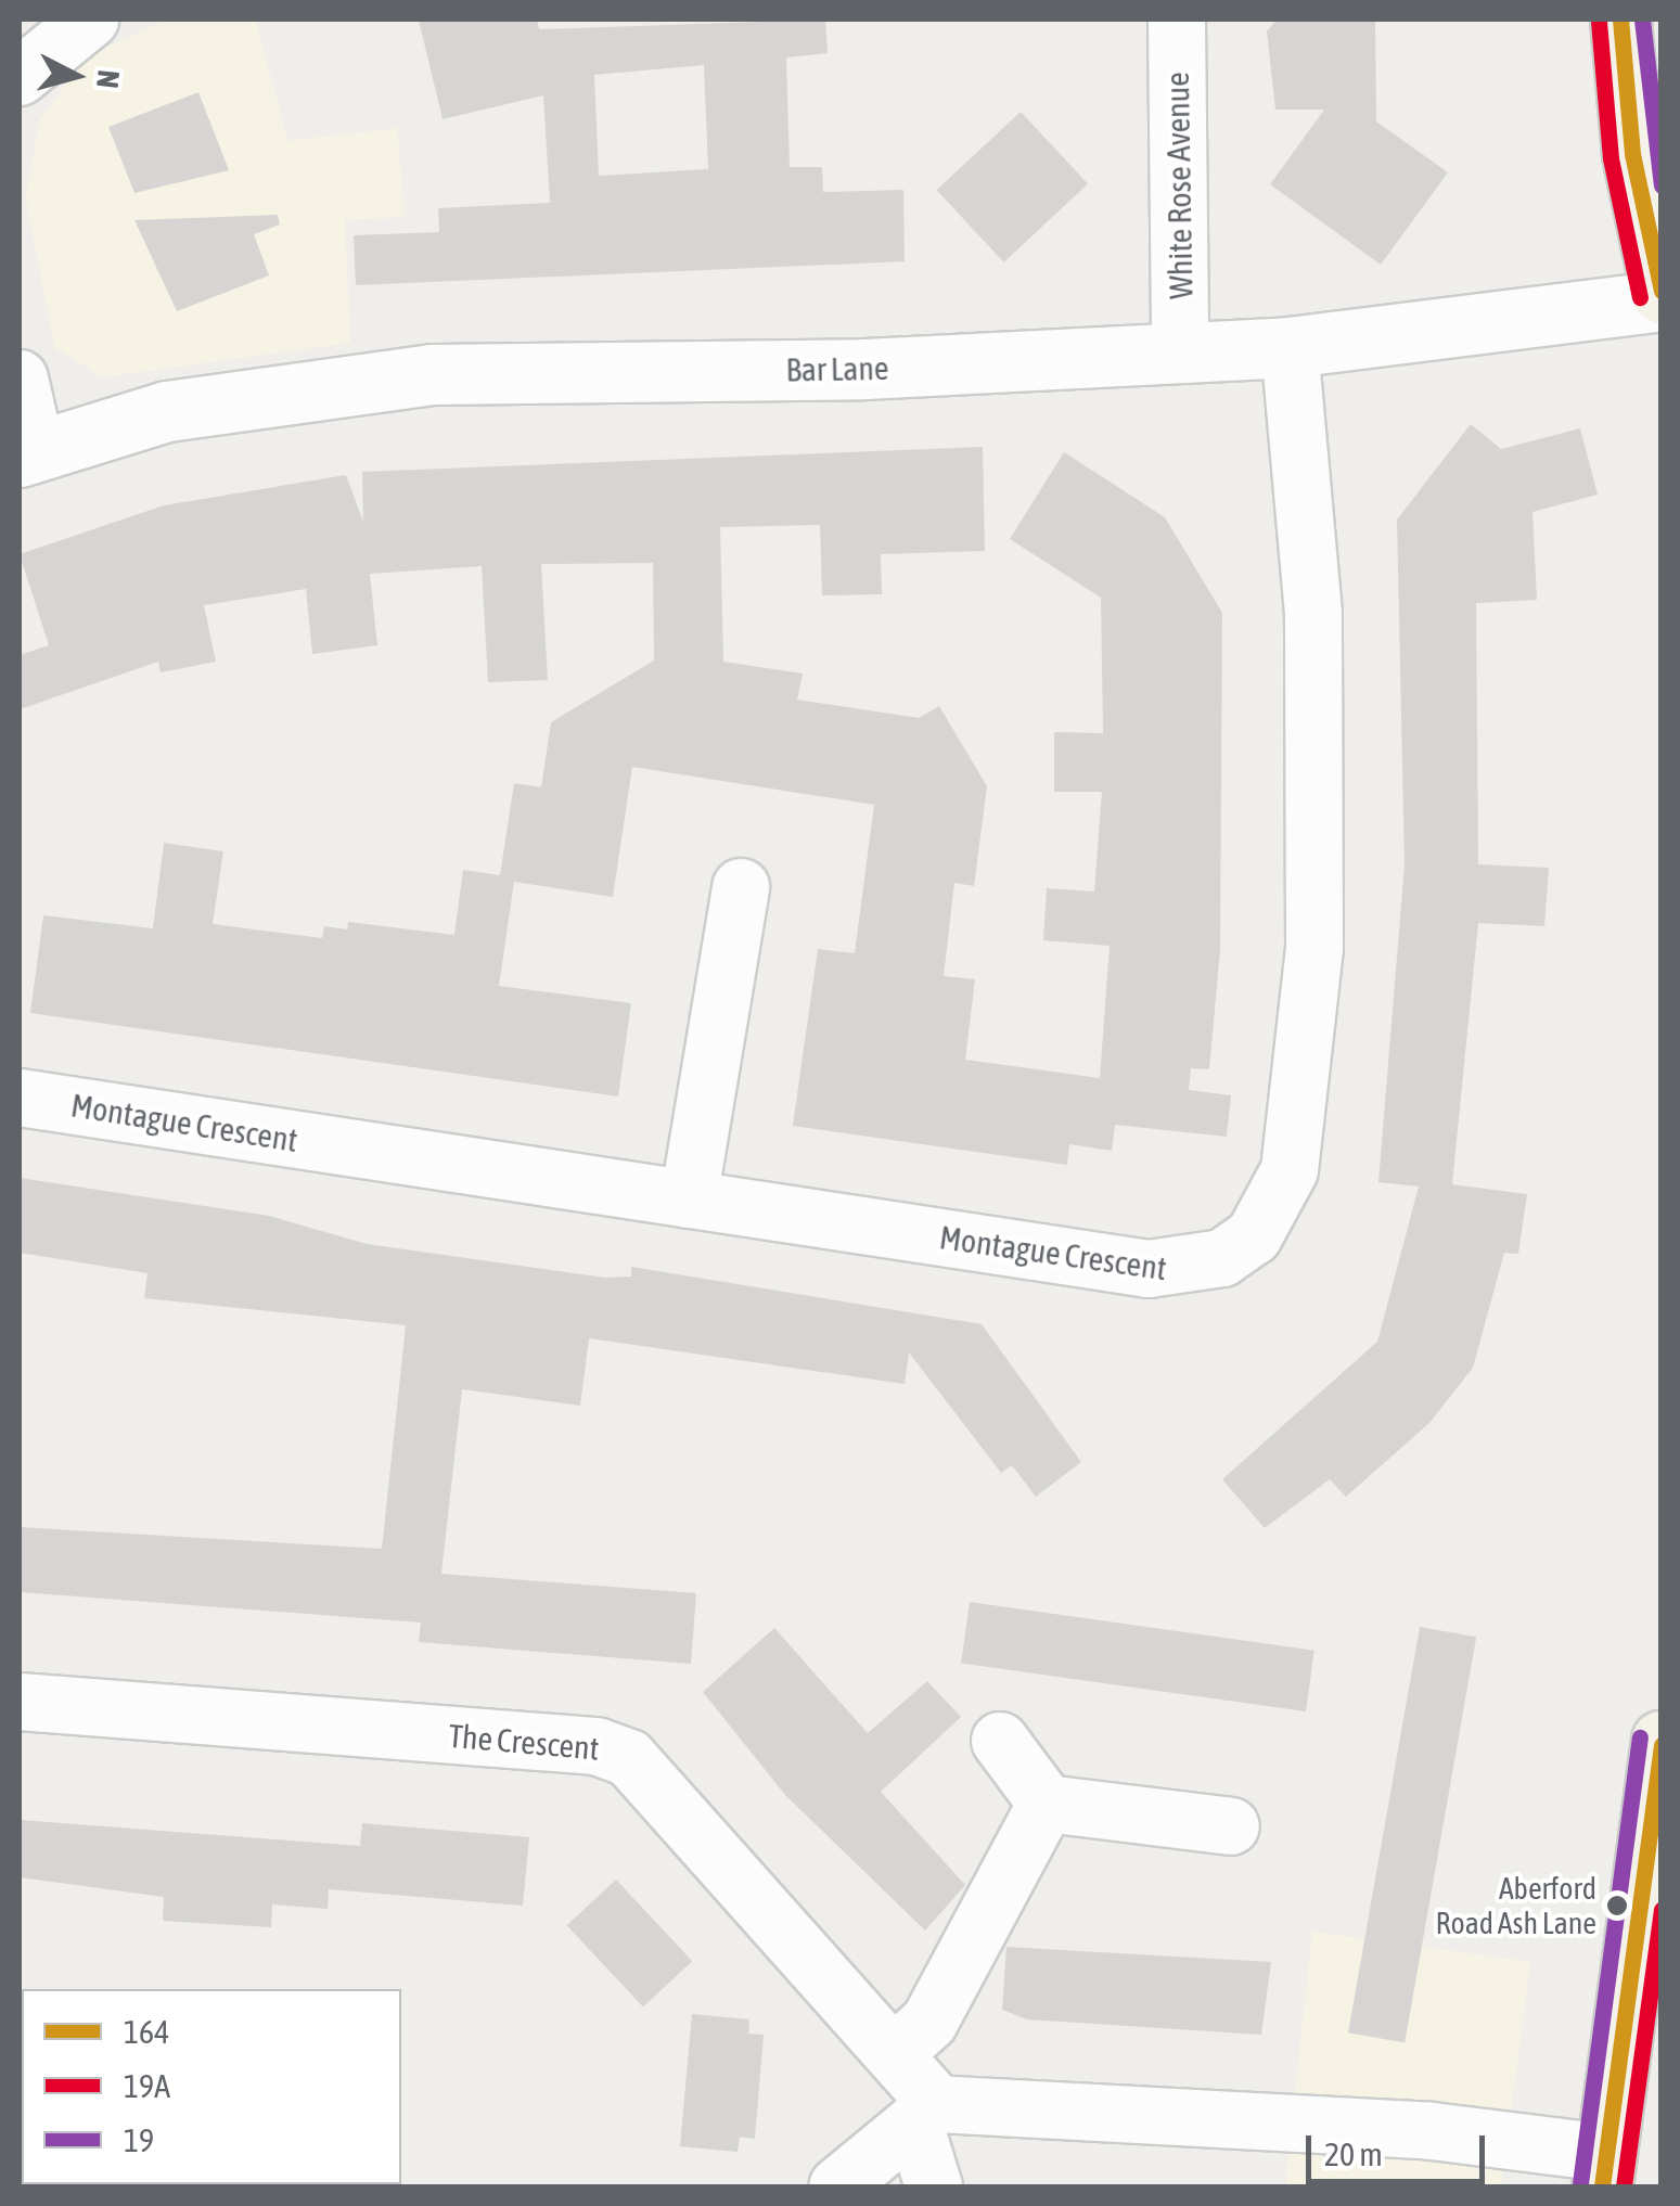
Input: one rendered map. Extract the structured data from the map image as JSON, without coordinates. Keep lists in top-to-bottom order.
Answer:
{
  "streets": {
    "street": [
      "White Rose Avenue",
      "Bar Lane",
      "Montague Crescent",
      "The Crescent"
    ]
  },
  "crossings": [
    ["White Rose Avenue", "Bar Lane"],
    ["Bar Lane", "Montague Crescent"]
  ],
  "places": ["Aberford Road Ash Lane"],
  "lines": ["transit line 164", "transit line 19", "transit line 19A"],
  "legend": ["164", "19A", "19"],
  "scale_bar": "20 m",
  "north": "right"
}
